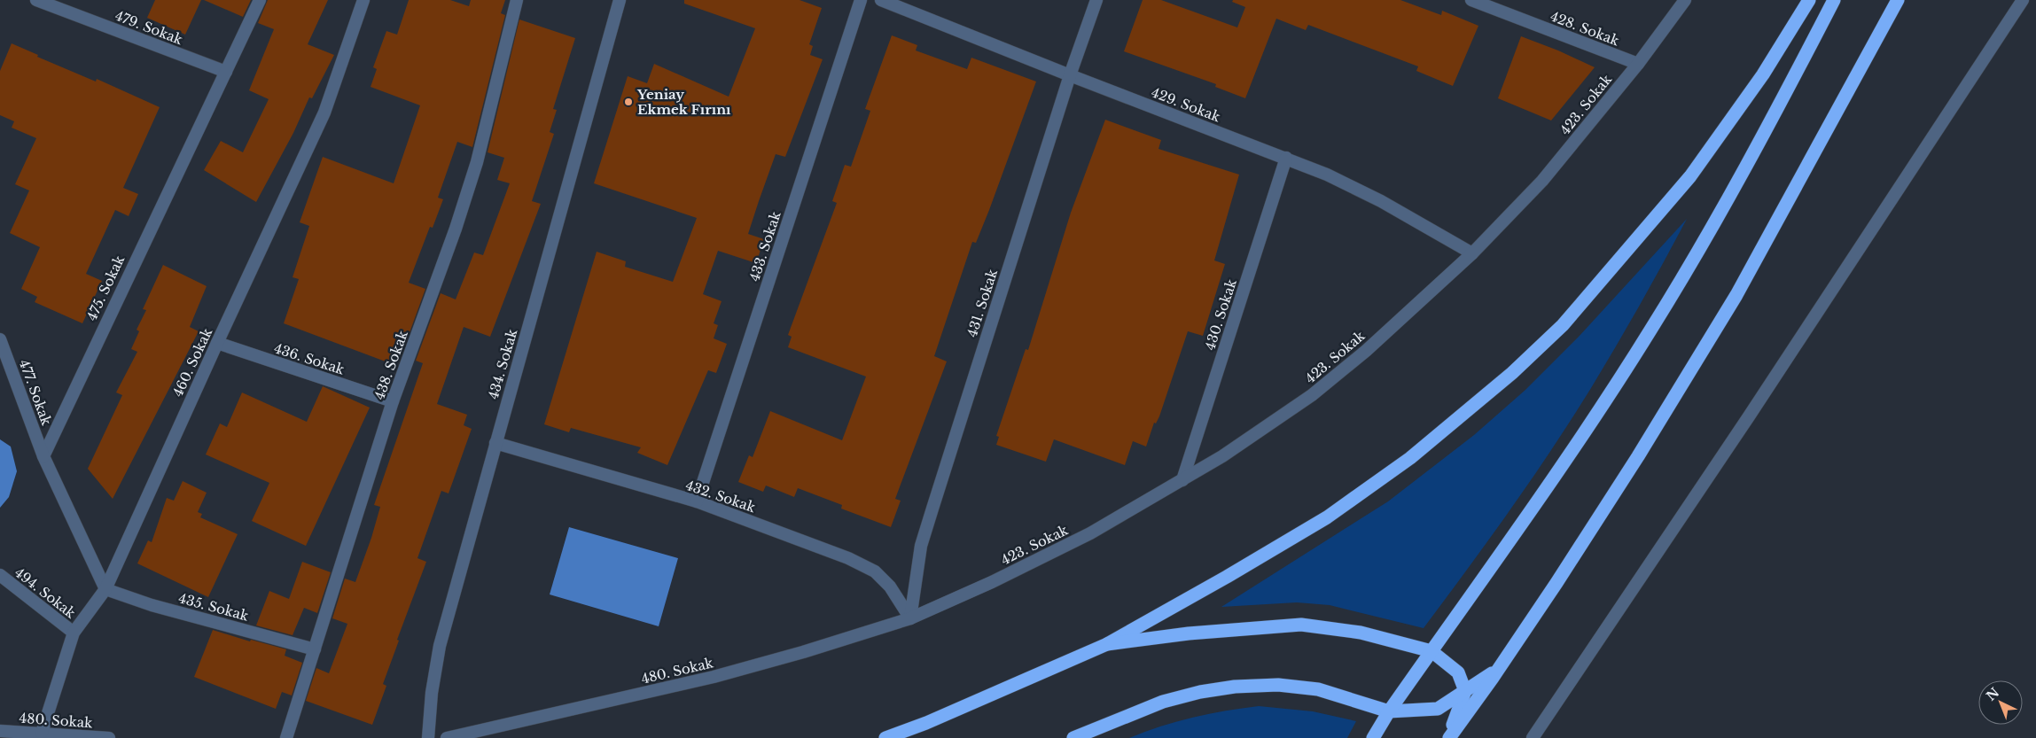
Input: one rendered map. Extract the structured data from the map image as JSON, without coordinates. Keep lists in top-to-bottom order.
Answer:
{
  "streets": {
    "street": [
      "479. Sokak",
      "428. Sokak",
      "429. Sokak",
      "423. Sokak",
      "433. Sokak",
      "475. Sokak",
      "431. Sokak",
      "430. Sokak",
      "436. Sokak",
      "460. Sokak",
      "434. Sokak",
      "438. Sokak",
      "477. Sokak",
      "432. Sokak",
      "494. Sokak",
      "435. Sokak",
      "480. Sokak"
    ]
  },
  "crossings": [
    ["479. Sokak", "475. Sokak"],
    ["428. Sokak", "423. Sokak"],
    ["429. Sokak", "423. Sokak"],
    ["429. Sokak", "431. Sokak"],
    ["429. Sokak", "430. Sokak"],
    ["423. Sokak", "431. Sokak"],
    ["423. Sokak", "430. Sokak"],
    ["423. Sokak", "432. Sokak"],
    ["423. Sokak", "480. Sokak"],
    ["433. Sokak", "432. Sokak"],
    ["475. Sokak", "477. Sokak"],
    ["431. Sokak", "432. Sokak"],
    ["431. Sokak", "480. Sokak"],
    ["436. Sokak", "460. Sokak"],
    ["436. Sokak", "438. Sokak"],
    ["460. Sokak", "494. Sokak"],
    ["460. Sokak", "435. Sokak"],
    ["460. Sokak", "480. Sokak"],
    ["434. Sokak", "432. Sokak"],
    ["438. Sokak", "435. Sokak"],
    ["432. Sokak", "480. Sokak"]
  ],
  "places": ["Yeniay Ekmek Fırını"],
  "north": "top left"
}
